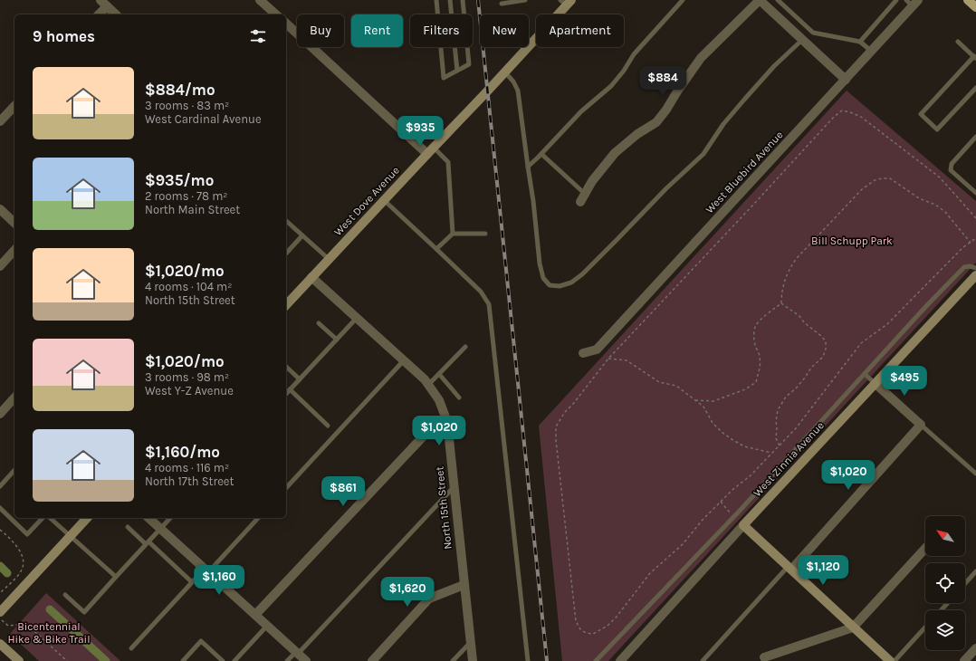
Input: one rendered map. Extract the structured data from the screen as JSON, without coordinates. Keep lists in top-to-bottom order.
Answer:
{
  "streets": {
    "main road": ["West Dove Avenue", "West Zinnia Avenue"],
    "street": ["West Bluebird Avenue", "North 15th Street"]
  },
  "crossings": [
    ["West Dove Avenue", "North 15th Street"]
  ],
  "parks": ["Bill Schupp Park", "Bicentennial Hike & Bike Trail"],
  "north": "top left",
  "page": {
    "chip": [
      "Buy",
      "Rent",
      "Filters",
      "New",
      "Apartment"
    ],
    "heading": "9 homes",
    "list": [
      {
        "name": "$884/mo",
        "note": "3 rooms · 83 m² · West Cardinal Avenue"
      },
      {
        "name": "$935/mo",
        "note": "2 rooms · 78 m² · North Main Street"
      },
      {
        "name": "$1,020/mo",
        "note": "4 rooms · 104 m² · North 15th Street"
      },
      {
        "name": "$1,020/mo",
        "note": "3 rooms · 98 m² · West Y-Z Avenue"
      },
      {
        "name": "$1,160/mo",
        "note": "4 rooms · 116 m² · North 17th Street"
      }
    ],
    "price": [
      "$884",
      "$935",
      "$495",
      "$1,020",
      "$1,020",
      "$861",
      "$1,120",
      "$1,160",
      "$1,620"
    ]
  }
}
